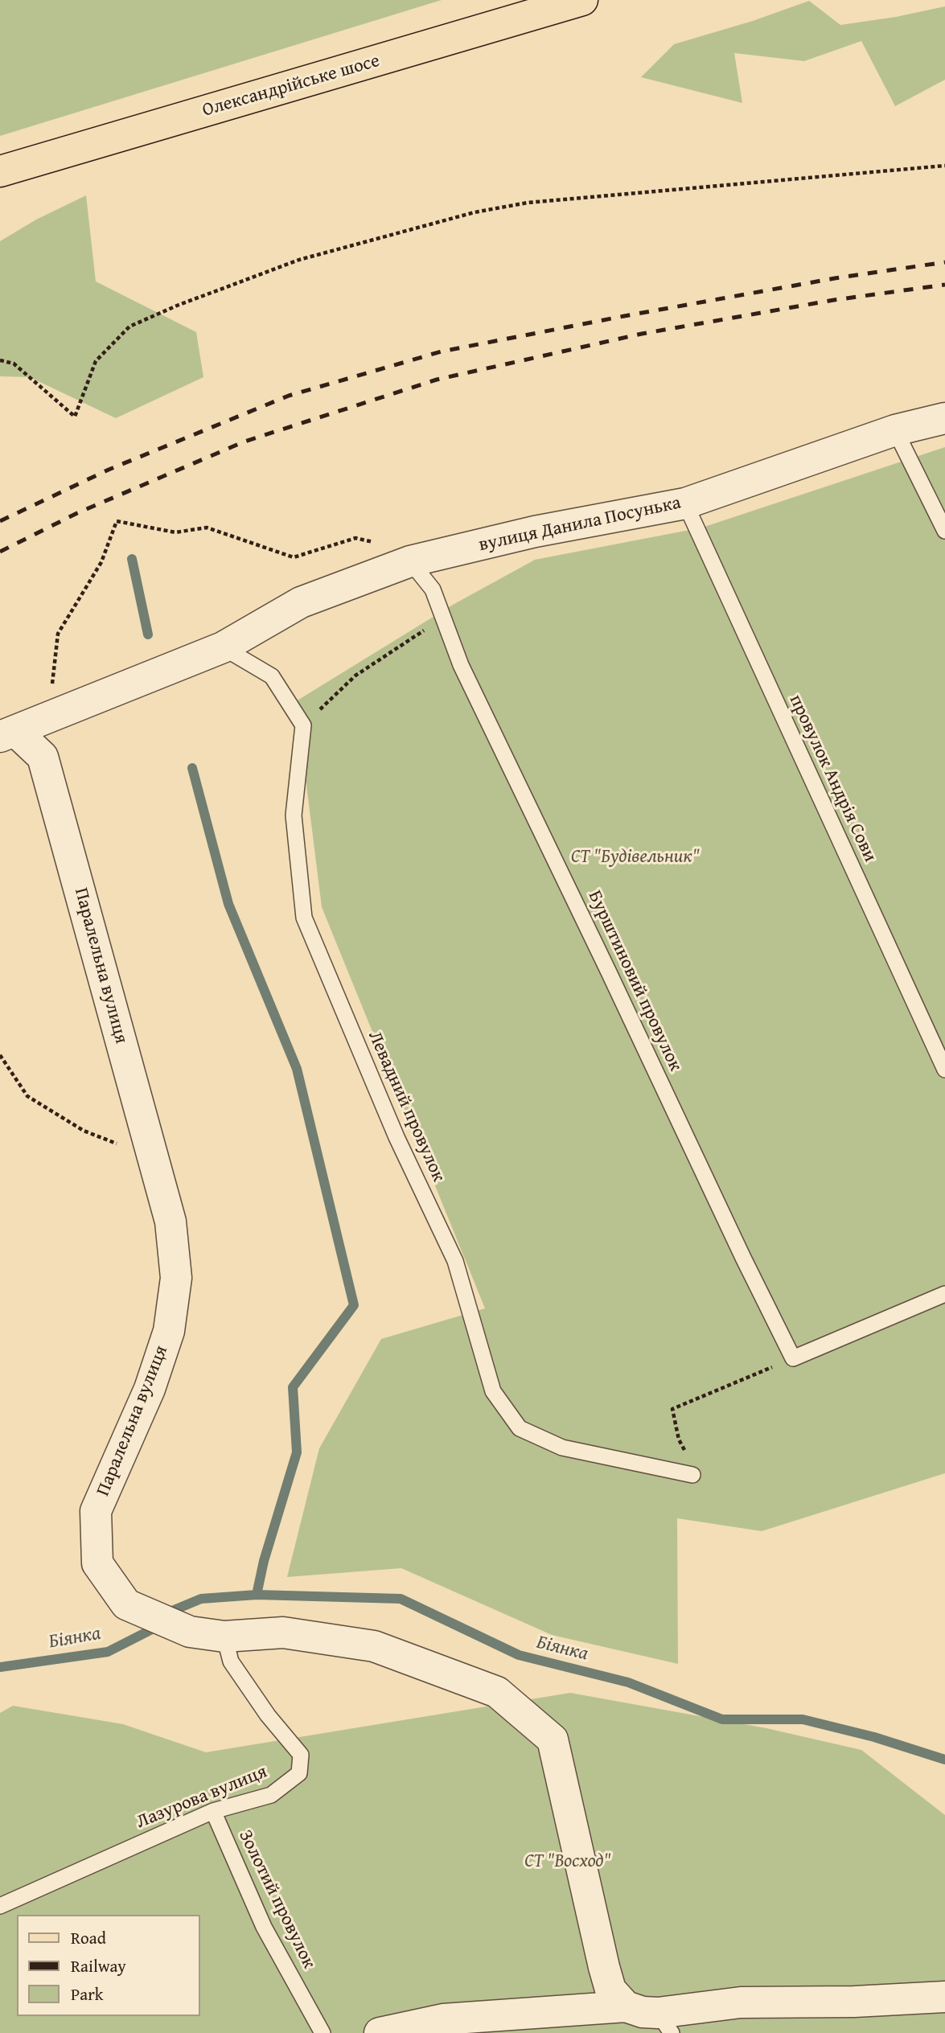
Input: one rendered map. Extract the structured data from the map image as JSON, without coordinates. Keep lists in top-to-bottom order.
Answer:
{
  "streets": {
    "main road": ["Олександрійське шосе"],
    "street": ["вулиця Данила Посунька", "Паралельна вулиця"],
    "lane": [
      "провулок Андрія Сови",
      "Бурштиновий провулок",
      "Левадний провулок",
      "Лазурова вулиця",
      "Золотий провулок"
    ]
  },
  "crossings": [
    ["вулиця Данила Посунька", "провулок Андрія Сови"],
    ["вулиця Данила Посунька", "Паралельна вулиця"],
    ["вулиця Данила Посунька", "Бурштиновий провулок"],
    ["Паралельна вулиця", "Лазурова вулиця"],
    ["Лазурова вулиця", "Золотий провулок"]
  ],
  "water": ["Біянка"],
  "parks": ["СТ \"Будівельник\"", "СТ \"Восход\""],
  "legend": ["Road", "Railway", "Park"]
}
